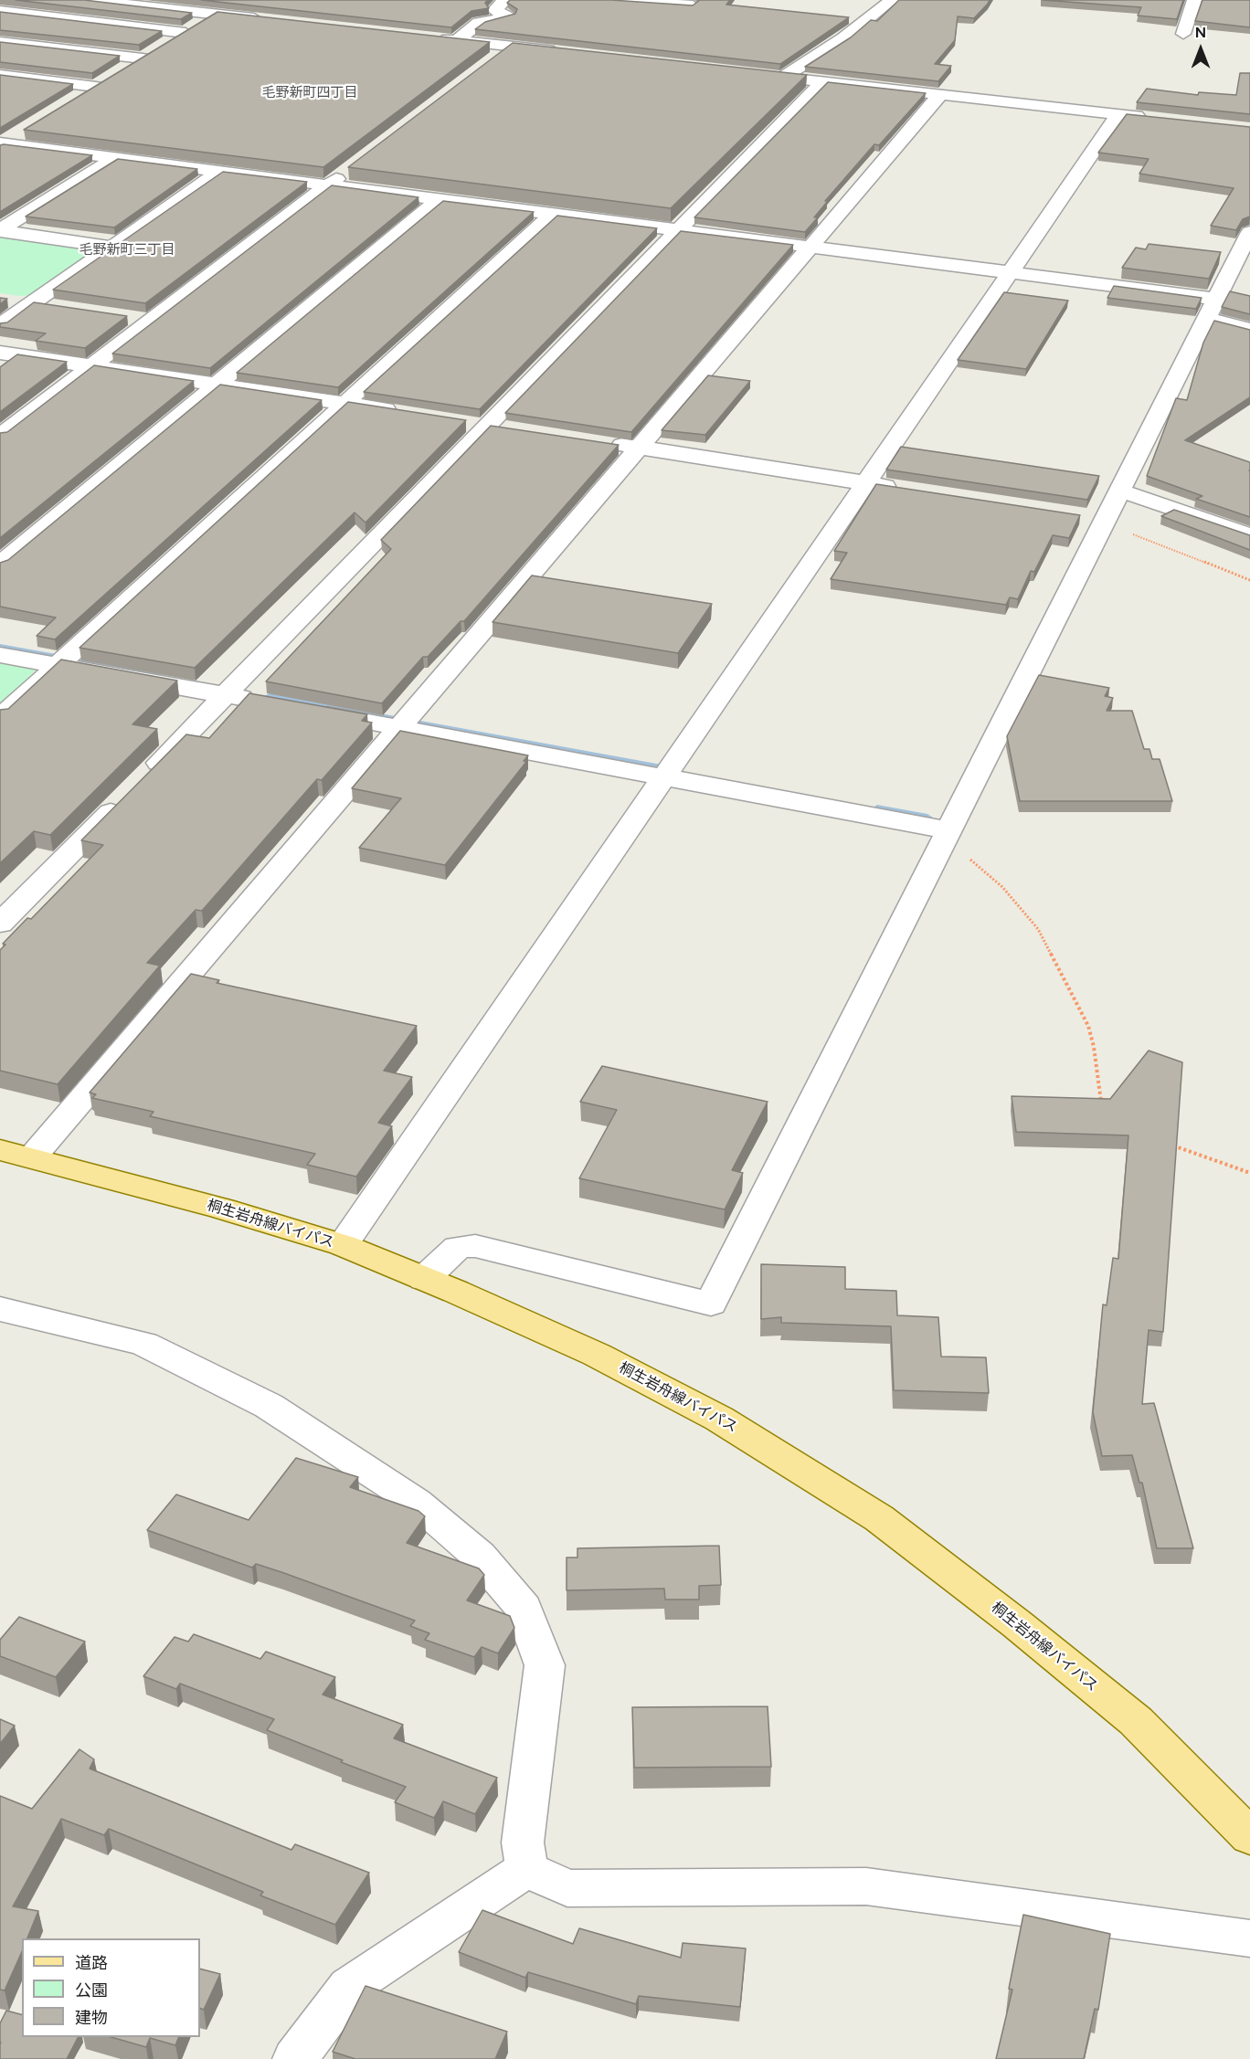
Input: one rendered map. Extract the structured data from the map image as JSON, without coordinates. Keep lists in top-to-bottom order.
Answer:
{
  "streets": {
    "main road": ["桐生岩舟線バイパス"]
  },
  "districts": ["毛野新町四丁目", "毛野新町三丁目"],
  "legend": ["道路", "公園", "建物"],
  "north": "top"
}
